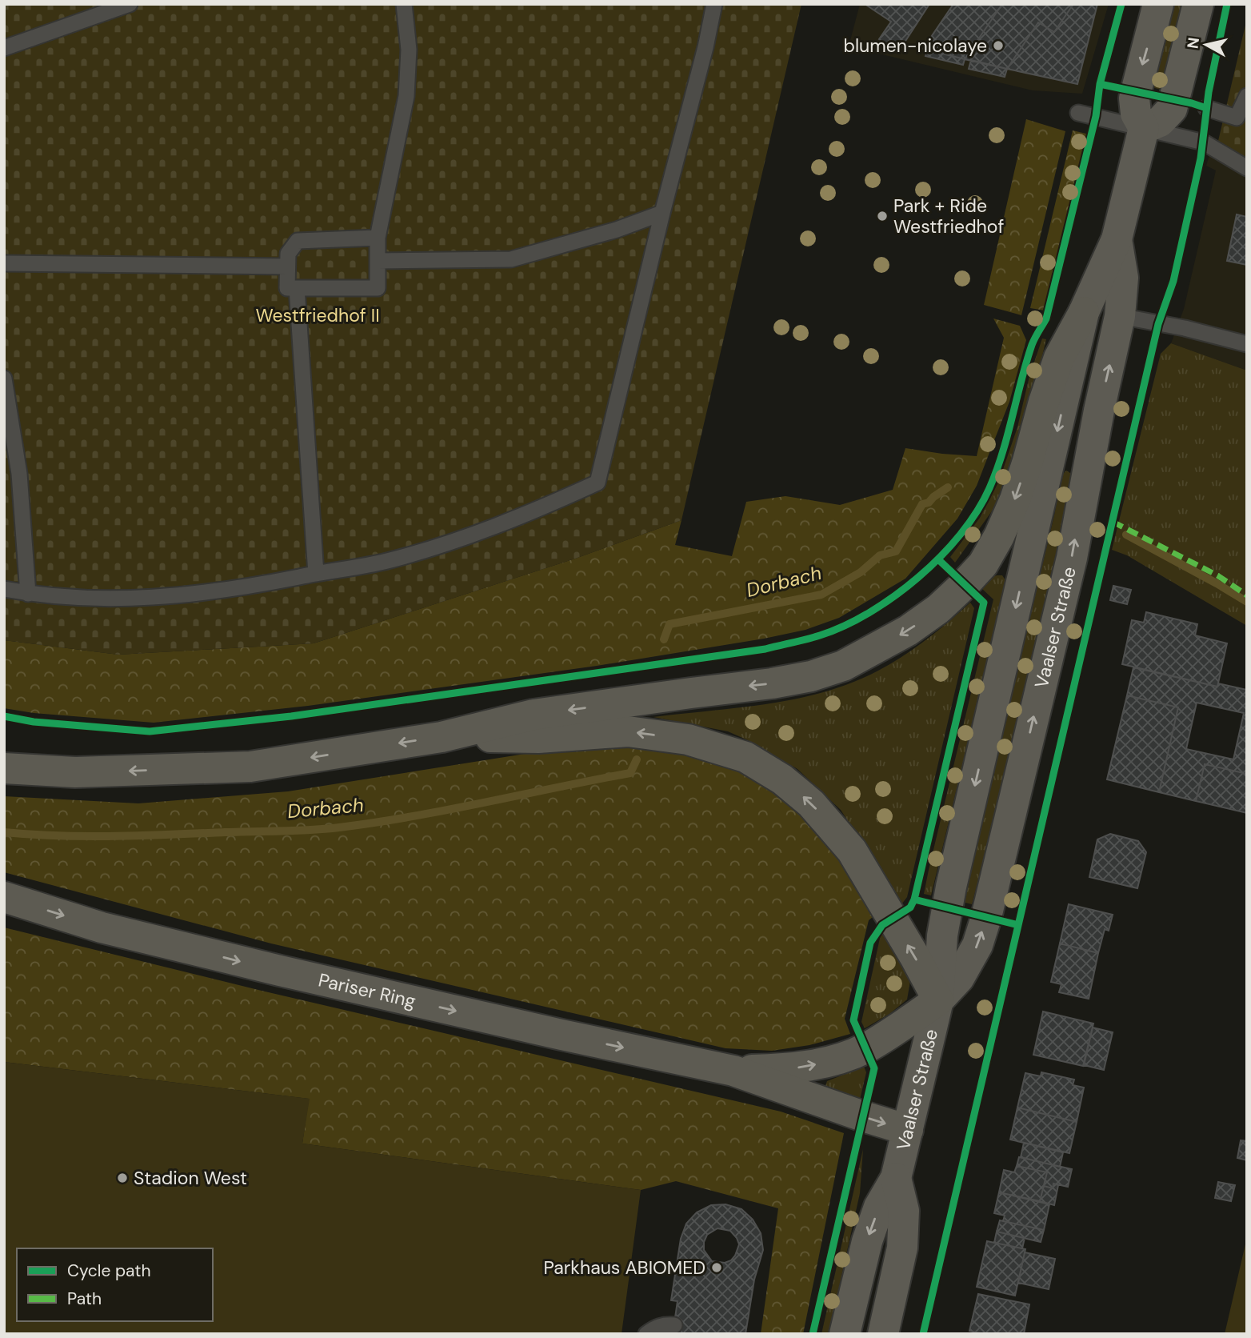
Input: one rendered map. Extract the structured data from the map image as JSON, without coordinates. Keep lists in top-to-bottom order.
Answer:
{
  "streets": {
    "highway": ["Pariser Ring"],
    "main road": ["Vaalser Straße"]
  },
  "water": ["Dorbach"],
  "parks": ["Westfriedhof II"],
  "places": [
    "blumen-nicolaye",
    "Park + Ride Westfriedhof",
    "Stadion West",
    "Parkhaus ABIOMED"
  ],
  "legend": ["Cycle path", "Path"],
  "north": "left"
}
